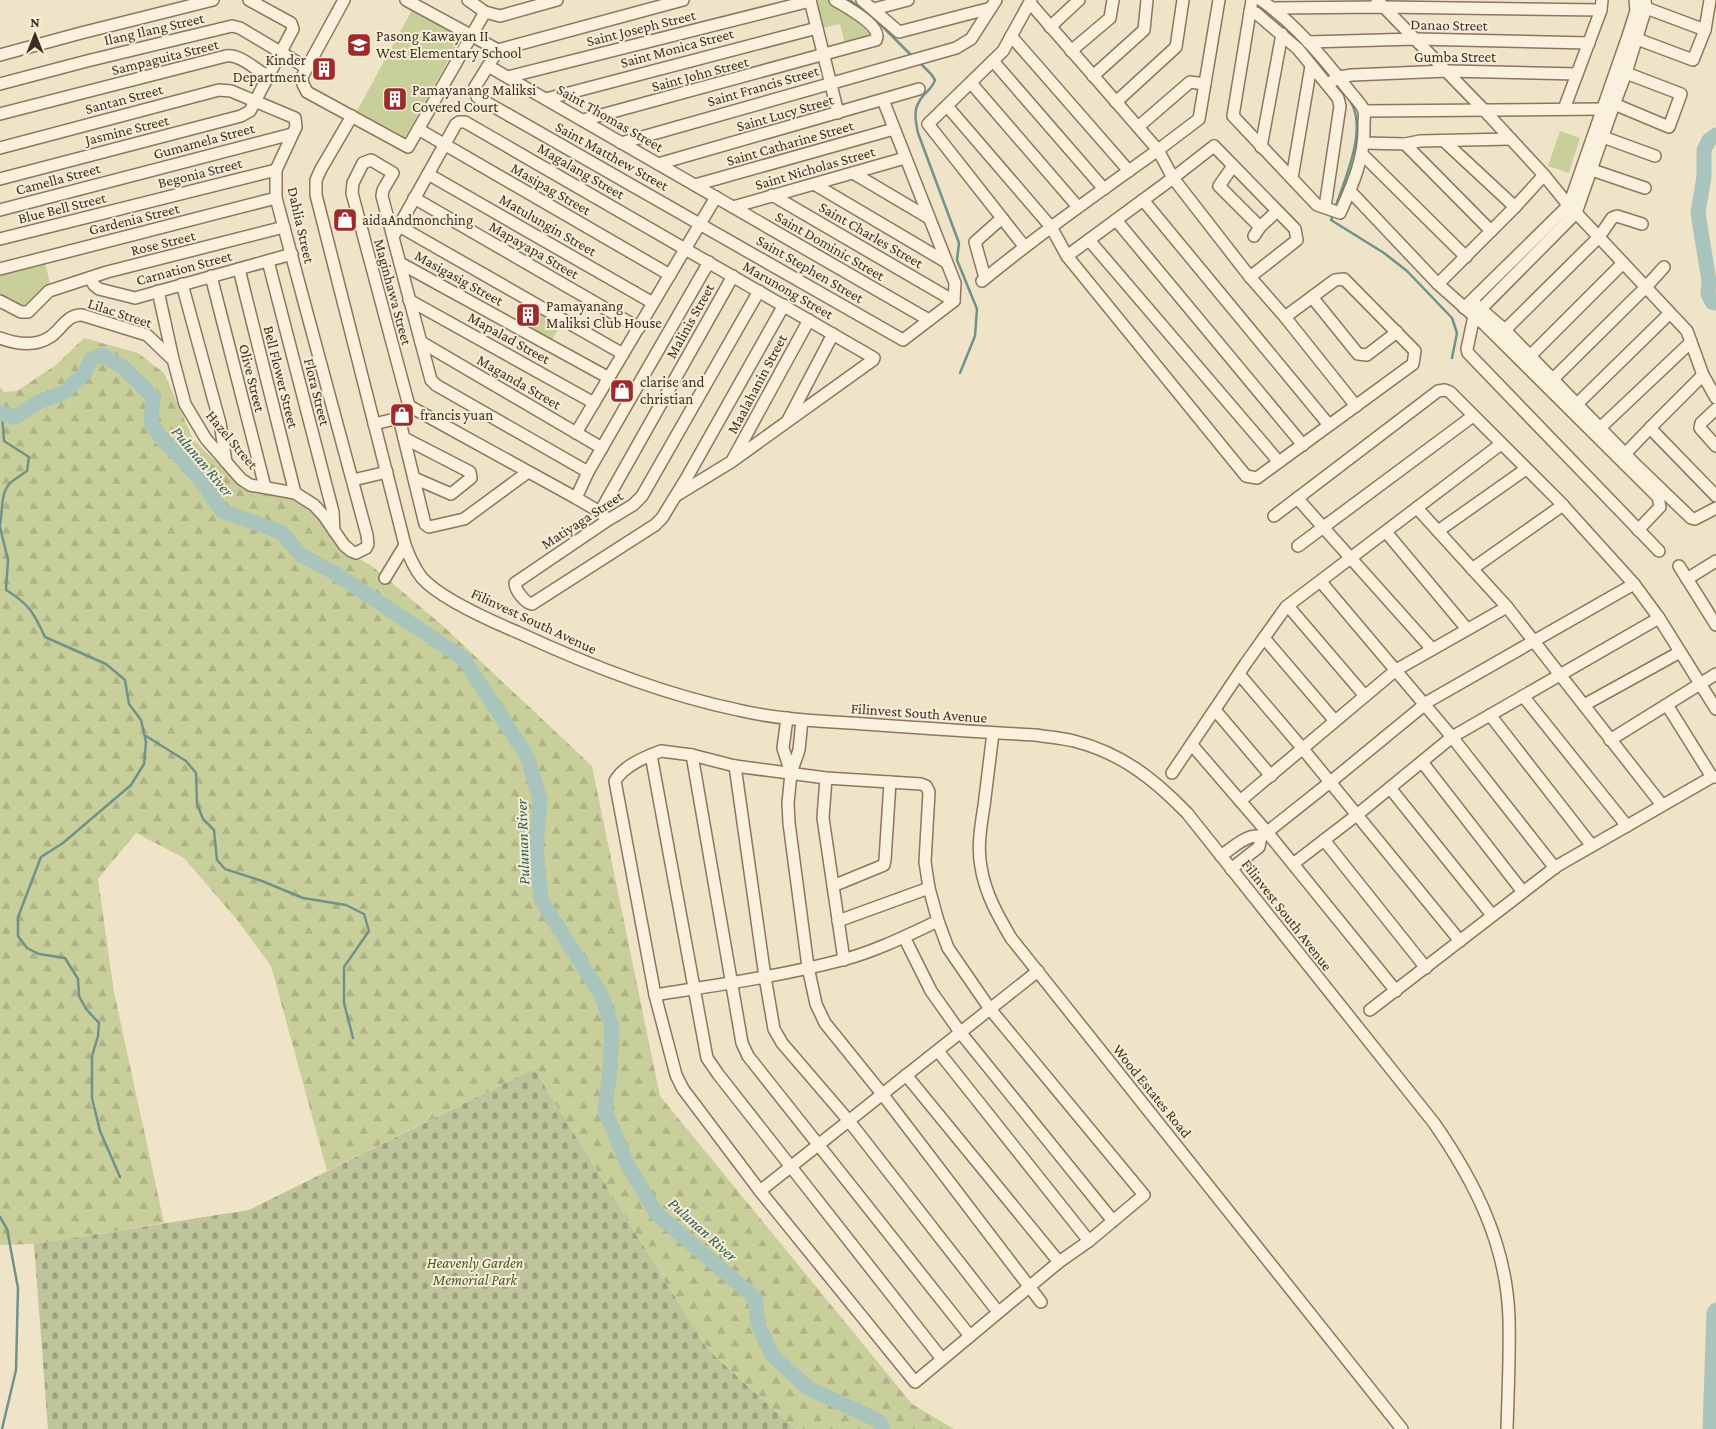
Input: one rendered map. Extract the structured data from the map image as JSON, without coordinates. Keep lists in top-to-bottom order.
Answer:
{
  "streets": {
    "street": [
      "Danao Street",
      "Saint Joseph Street",
      "Ilang Ilang Street",
      "Saint Monica Street",
      "Sampaguita Street",
      "Gumba Street",
      "Saint John Street",
      "Saint Francis Street",
      "Santan Street",
      "Saint Lucy Street",
      "Saint Thomas Street",
      "Jasmine Street",
      "Gumamela Street",
      "Saint Catharine Street",
      "Saint Matthew Street",
      "Saint Nicholas Street",
      "Magalang Street",
      "Begonia Street",
      "Camella Street",
      "Masipag Street",
      "Blue Bell Street",
      "Gardenia Street",
      "Dahlia Street",
      "Matulungin Street",
      "Saint Charles Street",
      "Rose Street",
      "Saint Dominic Street",
      "Mapayapa Street",
      "Carnation Street",
      "Saint Stephen Street",
      "Masigasig Street",
      "Marunong Street",
      "Maginhawa Street",
      "Lilac Street",
      "Malinis Street",
      "Mapalad Street",
      "Bell Flower Street",
      "Olive Street",
      "Maganda Street",
      "Maalahanin Street",
      "Flora Street",
      "Hazel Street",
      "Matiyaga Street",
      "Filinvest South Avenue",
      "Wood Estates Road"
    ]
  },
  "crossings": [
    ["Saint Joseph Street", "Saint Thomas Street"],
    ["Saint Monica Street", "Saint Thomas Street"],
    ["Saint John Street", "Saint Thomas Street"],
    ["Saint Francis Street", "Saint Thomas Street"],
    ["Santan Street", "Jasmine Street"],
    ["Saint Lucy Street", "Saint Thomas Street"],
    ["Saint Thomas Street", "Saint Catharine Street"],
    ["Saint Thomas Street", "Saint Matthew Street"],
    ["Saint Thomas Street", "Saint Dominic Street"],
    ["Gumamela Street", "Camella Street"],
    ["Gumamela Street", "Dahlia Street"],
    ["Saint Matthew Street", "Saint Stephen Street"],
    ["Saint Nicholas Street", "Saint Charles Street"],
    ["Saint Nicholas Street", "Saint Dominic Street"],
    ["Magalang Street", "Masipag Street"],
    ["Magalang Street", "Marunong Street"],
    ["Begonia Street", "Blue Bell Street"],
    ["Begonia Street", "Dahlia Street"],
    ["Gardenia Street", "Dahlia Street"],
    ["Dahlia Street", "Rose Street"],
    ["Dahlia Street", "Carnation Street"],
    ["Dahlia Street", "Hazel Street"],
    ["Rose Street", "Carnation Street"],
    ["Saint Dominic Street", "Saint Stephen Street"],
    ["Carnation Street", "Bell Flower Street"],
    ["Carnation Street", "Olive Street"],
    ["Carnation Street", "Flora Street"],
    ["Carnation Street", "Hazel Street"],
    ["Marunong Street", "Malinis Street"],
    ["Marunong Street", "Maalahanin Street"],
    ["Marunong Street", "Matiyaga Street"],
    ["Lilac Street", "Hazel Street"],
    ["Malinis Street", "Matiyaga Street"],
    ["Bell Flower Street", "Hazel Street"],
    ["Olive Street", "Hazel Street"],
    ["Flora Street", "Hazel Street"],
    ["Filinvest South Avenue", "Wood Estates Road"]
  ],
  "water": ["Pulunan River"],
  "parks": ["Heavenly Garden Memorial Park"],
  "places": {
    "school or university": ["Pasong Kawayan II West Elementary School"],
    "building": ["Kinder Department", "Pamayanang Maliksi Covered Court", "Pamayanang Maliksi Club House"],
    "shop": ["aidaAndmonching", "clarise and christian", "francis yuan"]
  },
  "north": "top"
}
